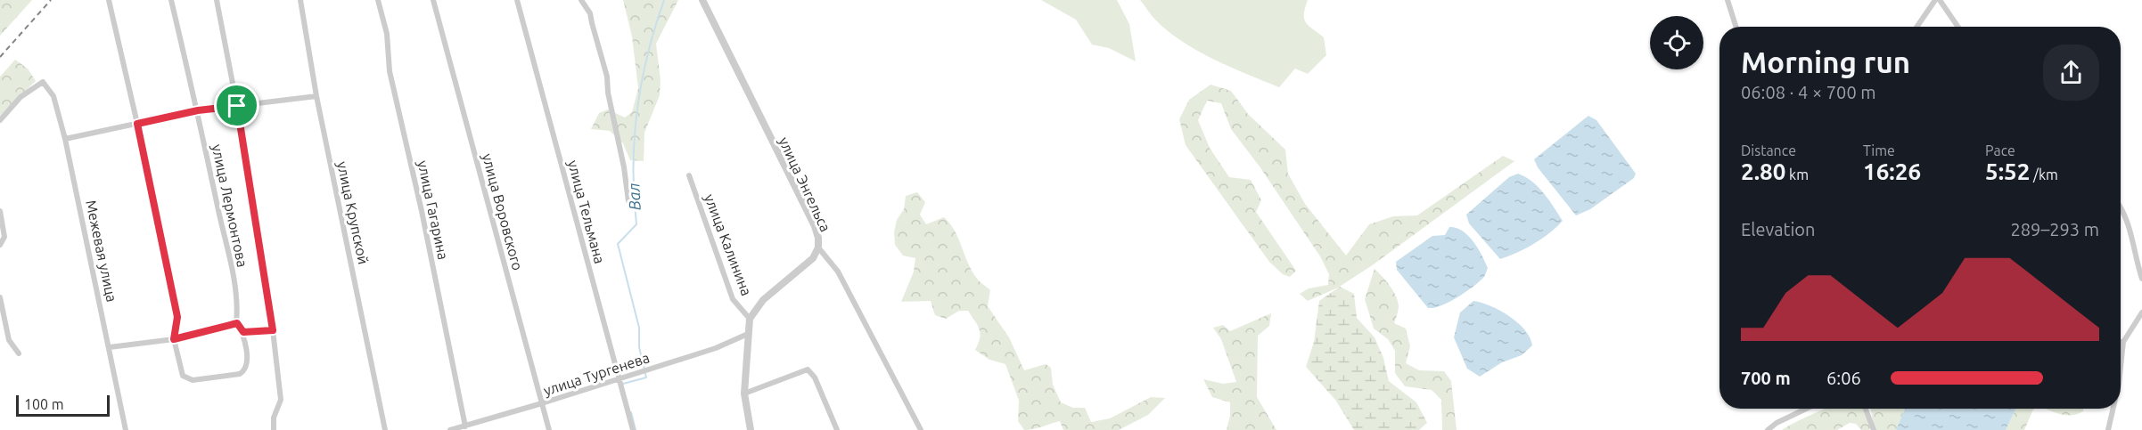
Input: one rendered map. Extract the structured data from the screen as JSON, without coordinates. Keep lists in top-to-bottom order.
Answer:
{
  "streets": {
    "street": [
      "улица Энгельса",
      "улица Лермонтова",
      "улица Гагарина",
      "улица Воровского",
      "улица Тельмана",
      "улица Крупской",
      "улица Калинина",
      "Межевая улица",
      "улица Тургенева"
    ]
  },
  "crossings": [
    ["улица Энгельса", "улица Калинина"],
    ["улица Гагарина", "улица Тургенева"],
    ["улица Воровского", "улица Тургенева"],
    ["улица Тельмана", "улица Тургенева"]
  ],
  "water": ["Вал"],
  "scale_bar": "100 m",
  "page": {
    "heading": ["Morning run", "06:08 · 4 × 700 m"],
    "stats": [
      ["Distance", "2.80 km"],
      ["Time", "16:26"],
      ["Pace", "5:52 /km"]
    ],
    "chart": ["Elevation", "289–293 m"],
    "list": [
      {
        "name": "700 m",
        "note": "6:06"
      }
    ],
    "scale": "100 m"
  }
}
